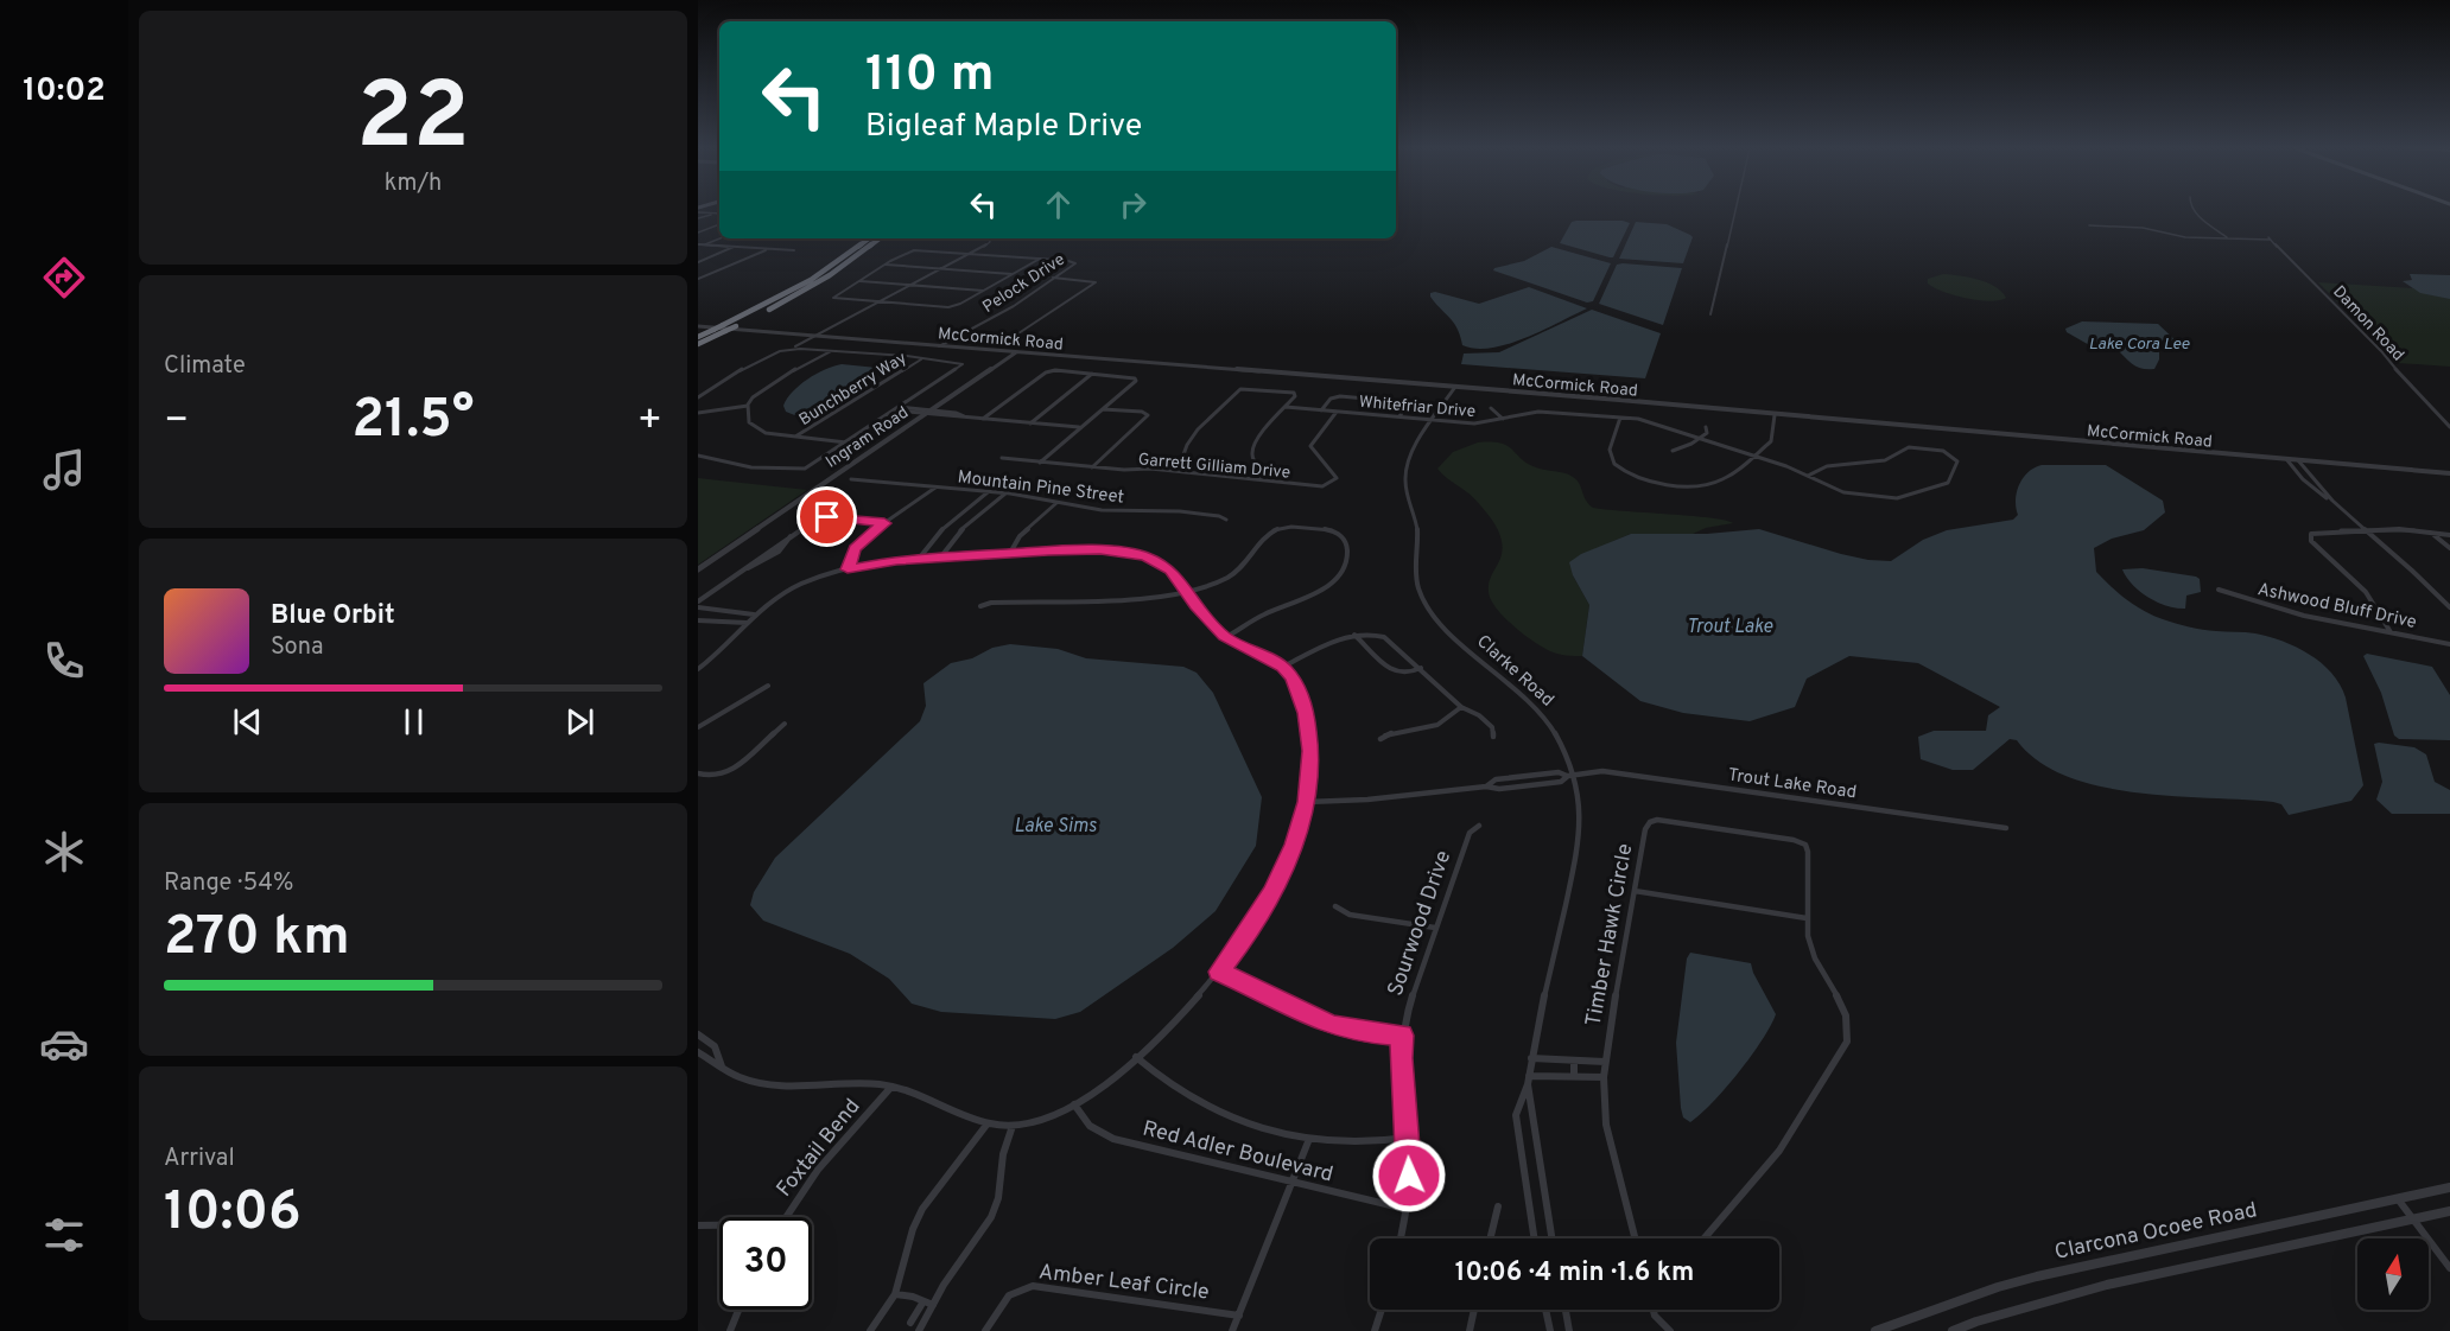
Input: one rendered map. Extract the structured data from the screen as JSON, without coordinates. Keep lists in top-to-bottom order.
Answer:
{
  "streets": {
    "street": [
      "Pelock Drive",
      "Damon Road",
      "McCormick Road",
      "Bunchberry Way",
      "Whitefriar Drive",
      "Ingram Road",
      "Garrett Gilliam Drive",
      "Mountain Pine Street",
      "Ashwood Bluff Drive",
      "Clarke Road",
      "Trout Lake Road",
      "Sourwood Drive",
      "Timber Hawk Circle",
      "Foxtail Bend",
      "Red Adler Boulevard",
      "Clarcona Ocoee Road",
      "Amber Leaf Circle"
    ]
  },
  "crossings": [
    ["Pelock Drive", "McCormick Road"],
    ["McCormick Road", "Ingram Road"],
    ["McCormick Road", "Clarke Road"],
    ["Whitefriar Drive", "Garrett Gilliam Drive"],
    ["Whitefriar Drive", "Clarke Road"],
    ["Clarke Road", "Trout Lake Road"],
    ["Sourwood Drive", "Red Adler Boulevard"]
  ],
  "water": ["Lake Cora Lee", "Trout Lake", "Lake Sims"],
  "north": "top",
  "page": {
    "tabs": "10:02",
    "tile": [
      ["22", "km/h"],
      "Climate",
      ["Range · 54%", "270 km"],
      ["Arrival", "10:06"]
    ],
    "turn": ["110 m", "Bigleaf Maple Drive"],
    "heat": ["−", "21.5°", "+"],
    "song": ["Blue Orbit", "Sona"],
    "limit": "30",
    "trip": "10:06 · 4 min · 1.6 km"
  }
}
